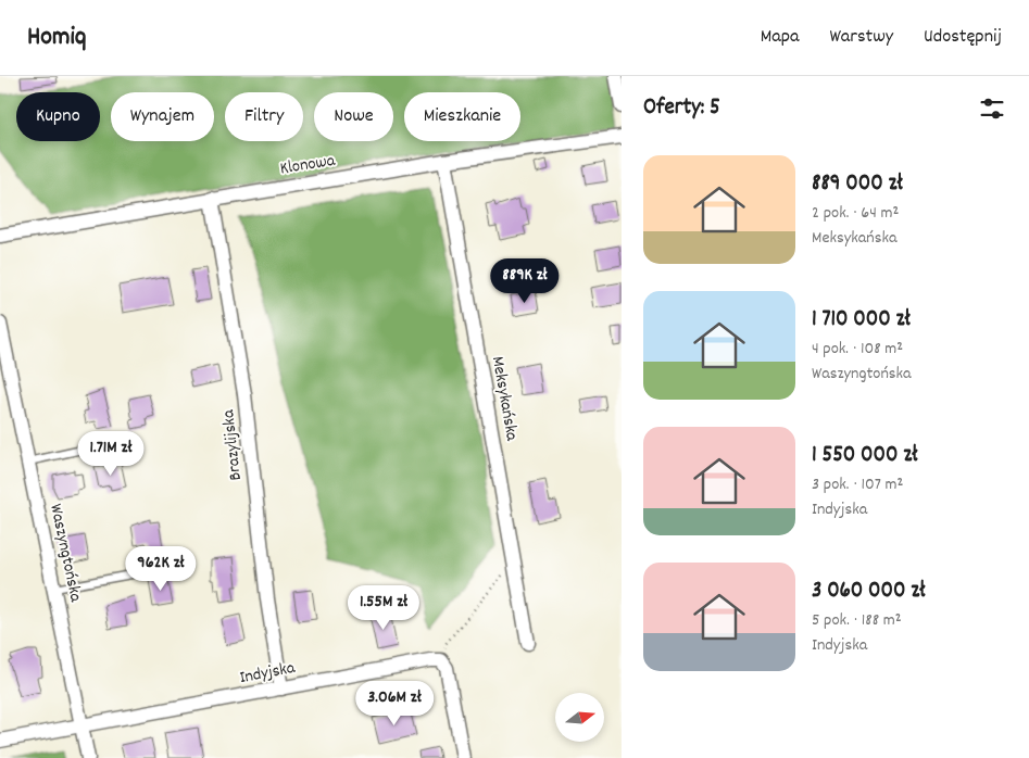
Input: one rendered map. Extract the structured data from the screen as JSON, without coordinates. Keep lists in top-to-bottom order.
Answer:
{
  "streets": {
    "street": [
      "Klonowa",
      "Meksykańska",
      "Brazylijska",
      "Waszyngtońska",
      "Indyjska"
    ]
  },
  "crossings": [
    ["Klonowa", "Meksykańska"],
    ["Klonowa", "Brazylijska"],
    ["Brazylijska", "Indyjska"],
    ["Waszyngtońska", "Indyjska"]
  ],
  "north": "right",
  "page": {
    "header": "Homiq",
    "nav": ["Mapa", "Warstwy", "Udostępnij"],
    "heading": "Oferty: 5",
    "chip": [
      "Kupno",
      "Wynajem",
      "Filtry",
      "Nowe",
      "Mieszkanie"
    ],
    "list": [
      {
        "name": "889 000 zł",
        "note": "2 pok. · 64 m² · Meksykańska"
      },
      {
        "name": "1 710 000 zł",
        "note": "4 pok. · 108 m² · Waszyngtońska"
      },
      {
        "name": "1 550 000 zł",
        "note": "3 pok. · 107 m² · Indyjska"
      },
      {
        "name": "3 060 000 zł",
        "note": "5 pok. · 188 m² · Indyjska"
      }
    ],
    "price": [
      "889K zł",
      "1.71M zł",
      "962K zł",
      "1.55M zł",
      "3.06M zł"
    ]
  }
}
